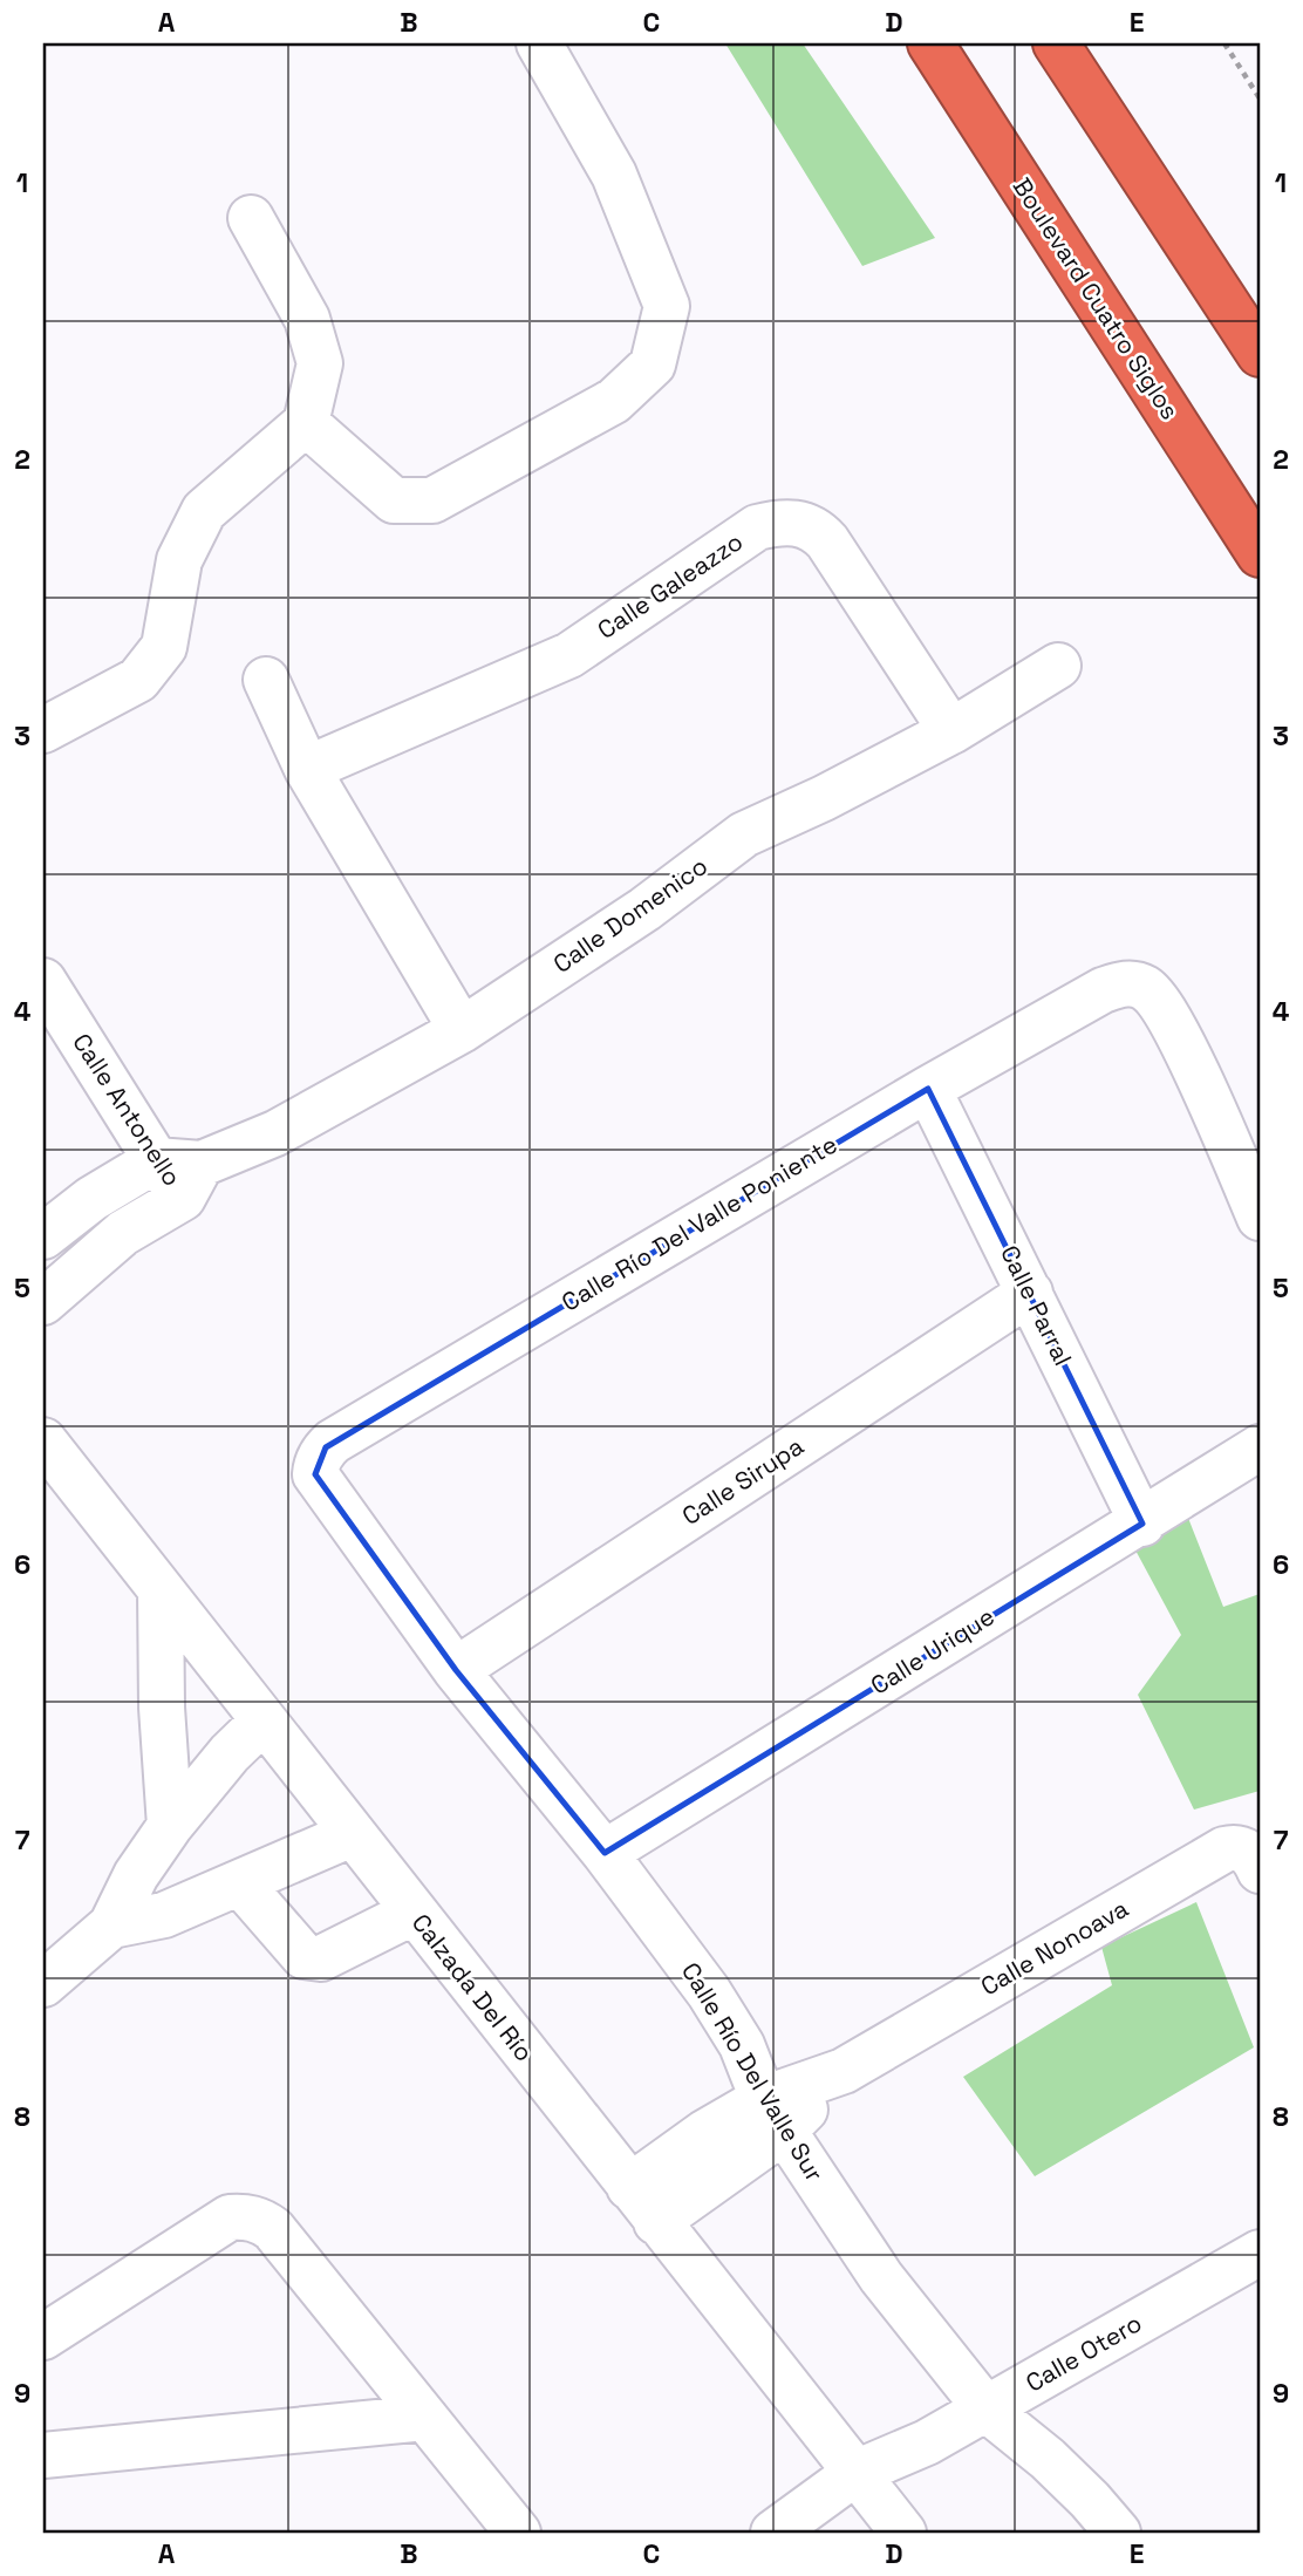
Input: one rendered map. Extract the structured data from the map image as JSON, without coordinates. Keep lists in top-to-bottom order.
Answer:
{
  "streets": {
    "highway": ["Boulevard Cuatro Siglos"],
    "street": [
      "Calle Galeazzo",
      "Calle Domenico",
      "Calle Antonello",
      "Calle Río Del Valle Poniente",
      "Calle Parral",
      "Calle Sirupa",
      "Calle Urique",
      "Calle Nonoava",
      "Calzada Del Río",
      "Calle Río Del Valle Sur",
      "Calle Otero"
    ]
  },
  "crossings": [
    ["Calle Galeazzo", "Calle Domenico"],
    ["Calle Domenico", "Calle Antonello"],
    ["Calle Río Del Valle Poniente", "Calle Parral"],
    ["Calle Río Del Valle Poniente", "Calle Río Del Valle Sur"],
    ["Calle Parral", "Calle Sirupa"],
    ["Calle Parral", "Calle Urique"],
    ["Calle Sirupa", "Calle Río Del Valle Sur"],
    ["Calle Urique", "Calle Río Del Valle Sur"],
    ["Calle Nonoava", "Calzada Del Río"],
    ["Calle Nonoava", "Calle Río Del Valle Sur"],
    ["Calzada Del Río", "Calle Otero"],
    ["Calle Río Del Valle Sur", "Calle Otero"]
  ],
  "grid": {
    "columns": [
      "A",
      "B",
      "C",
      "D",
      "E"
    ],
    "rows": [
      "1",
      "2",
      "3",
      "4",
      "5",
      "6",
      "7",
      "8",
      "9"
    ]
  }
}
